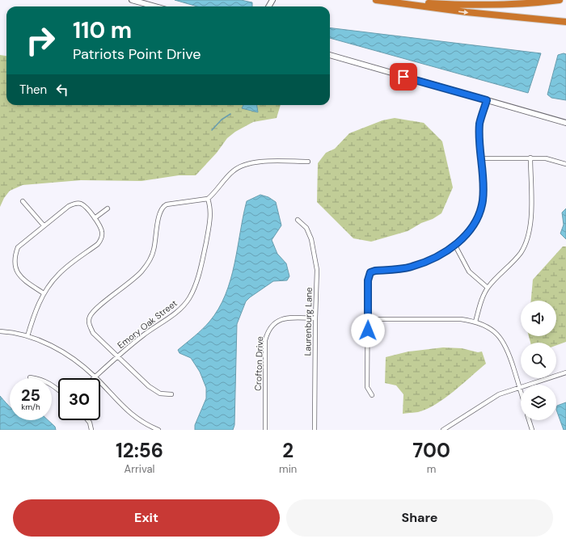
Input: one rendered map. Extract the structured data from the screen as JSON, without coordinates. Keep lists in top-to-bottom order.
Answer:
{
  "streets": {
    "street": ["Laurenburg Lane", "Emory Oak Street", "Crofton Drive"]
  },
  "crossings": [
    ["Laurenburg Lane", "Crofton Drive"]
  ],
  "page": {
    "turn": ["110 m", "Patriots Point Drive"],
    "then": "Then",
    "speed": "25 km/h",
    "limit": "30",
    "eta": [
      "12:56",
      "Arrival",
      "2",
      "min",
      "700",
      "m"
    ],
    "buttons": ["Exit", "Share"]
  }
}
